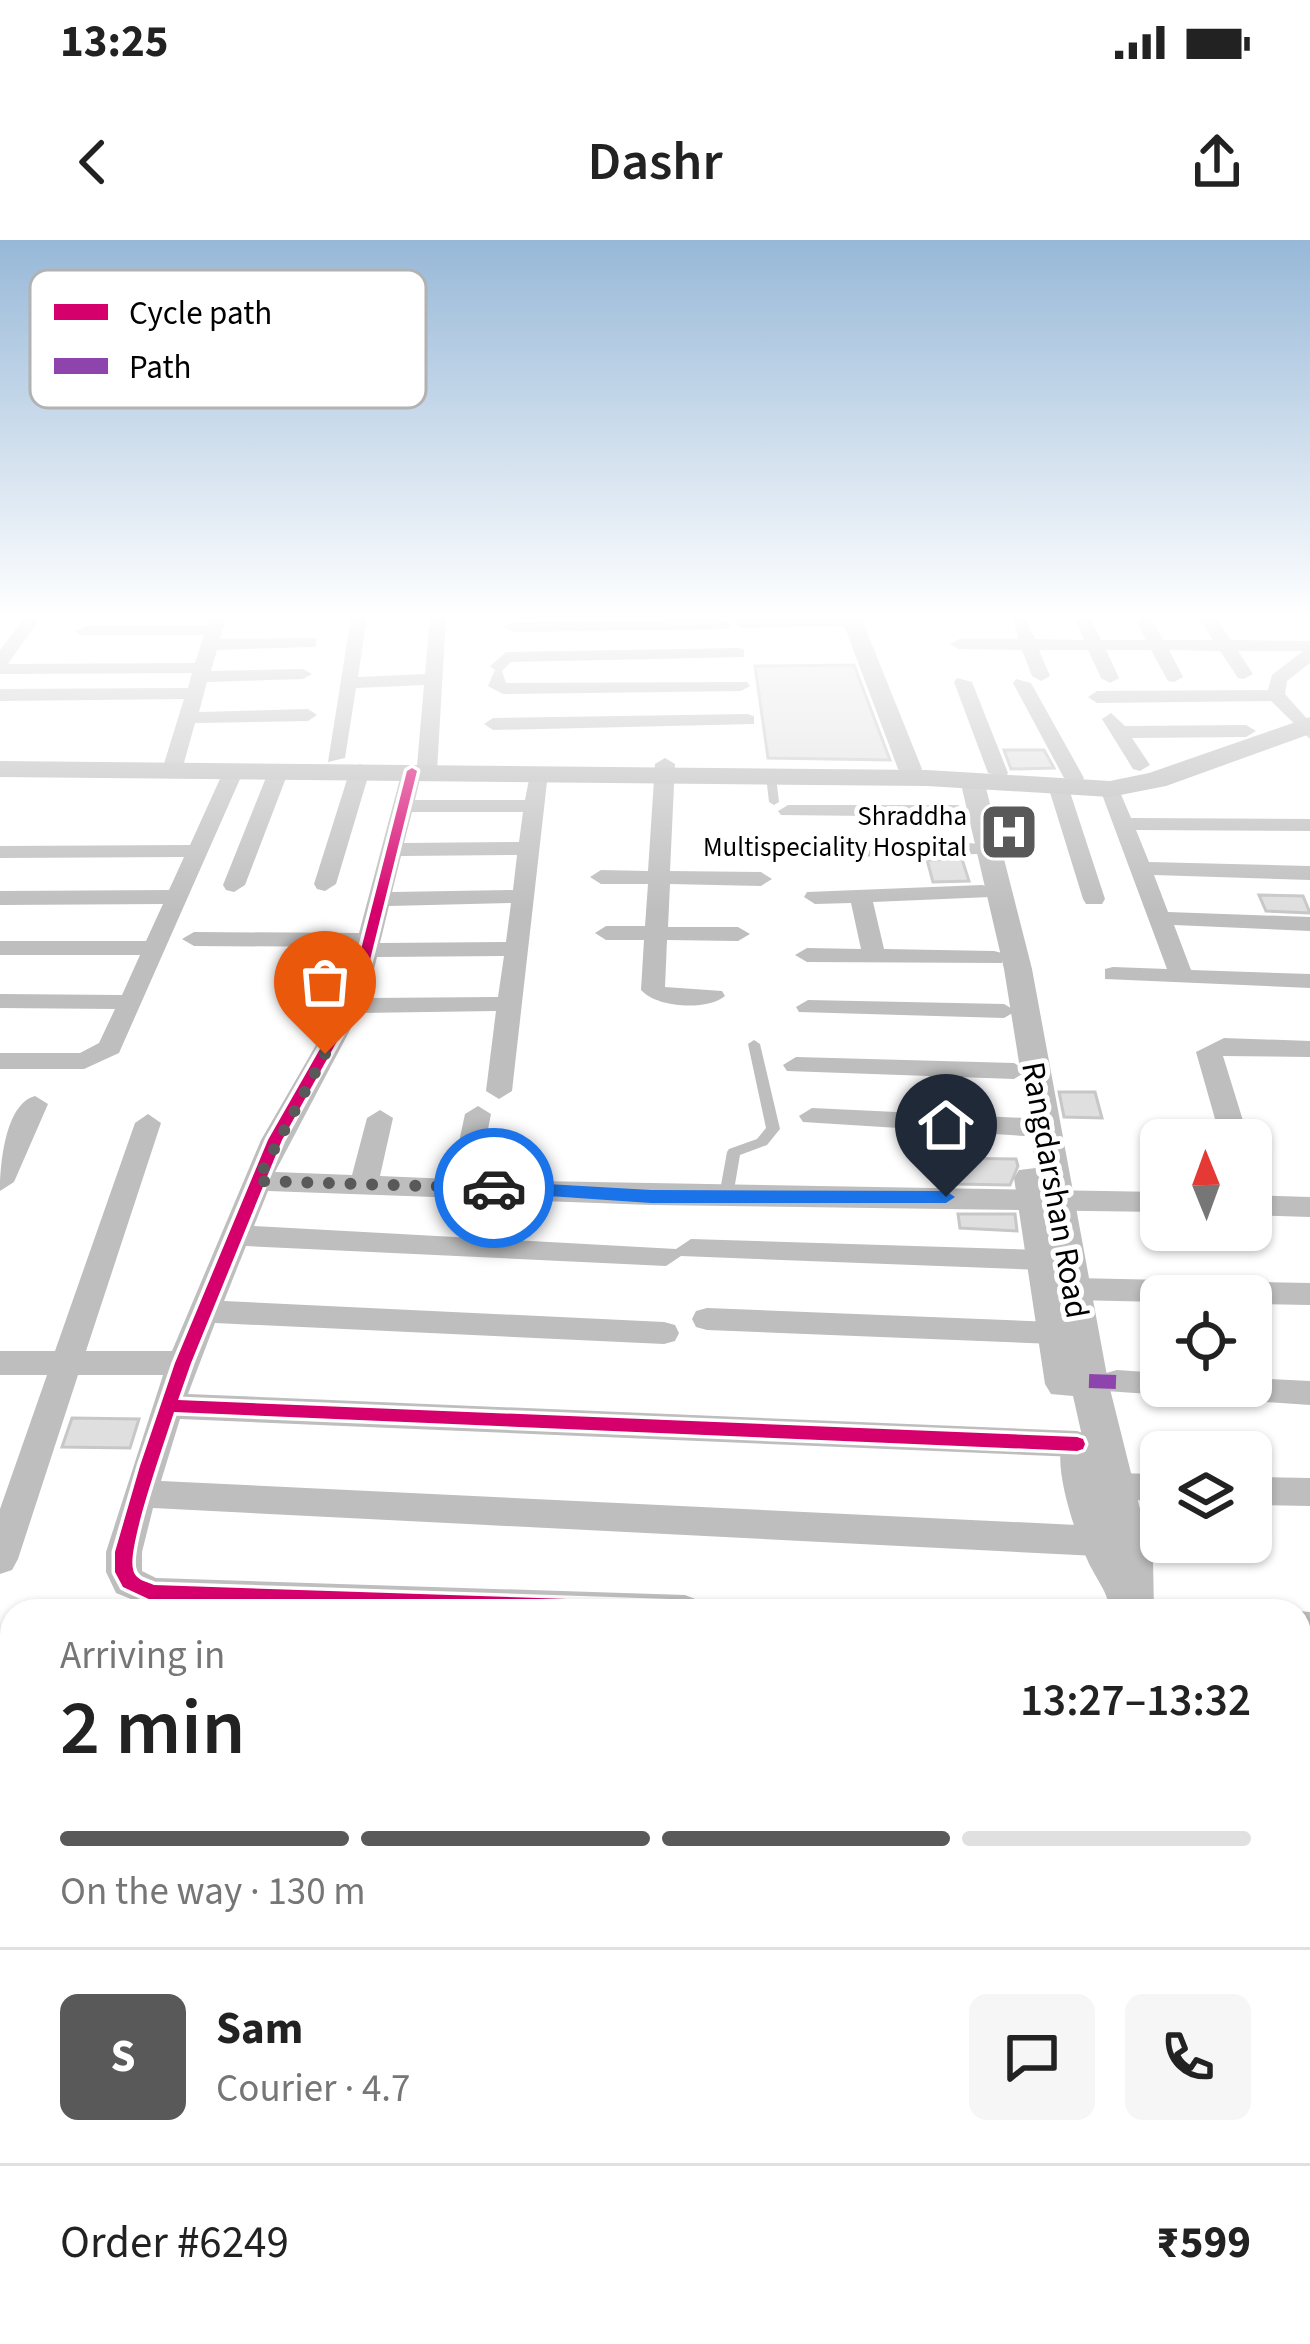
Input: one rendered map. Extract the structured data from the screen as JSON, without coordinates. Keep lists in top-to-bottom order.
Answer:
{
  "streets": {
    "street": ["Rangdarshan Road"]
  },
  "places": {
    "hospital": ["Shraddha Multispeciality Hospital"]
  },
  "legend": ["Cycle path", "Path"],
  "north": "top",
  "page": {
    "status": "13:25",
    "header": "Dashr",
    "heading": ["2 min", "Arriving in", "13:27–13:32"],
    "panel": [
      "Sam",
      "Courier · 4.7",
      "Order #6249",
      "₹599"
    ],
    "bar": "On the way · 130 m",
    "round": "S"
  }
}
